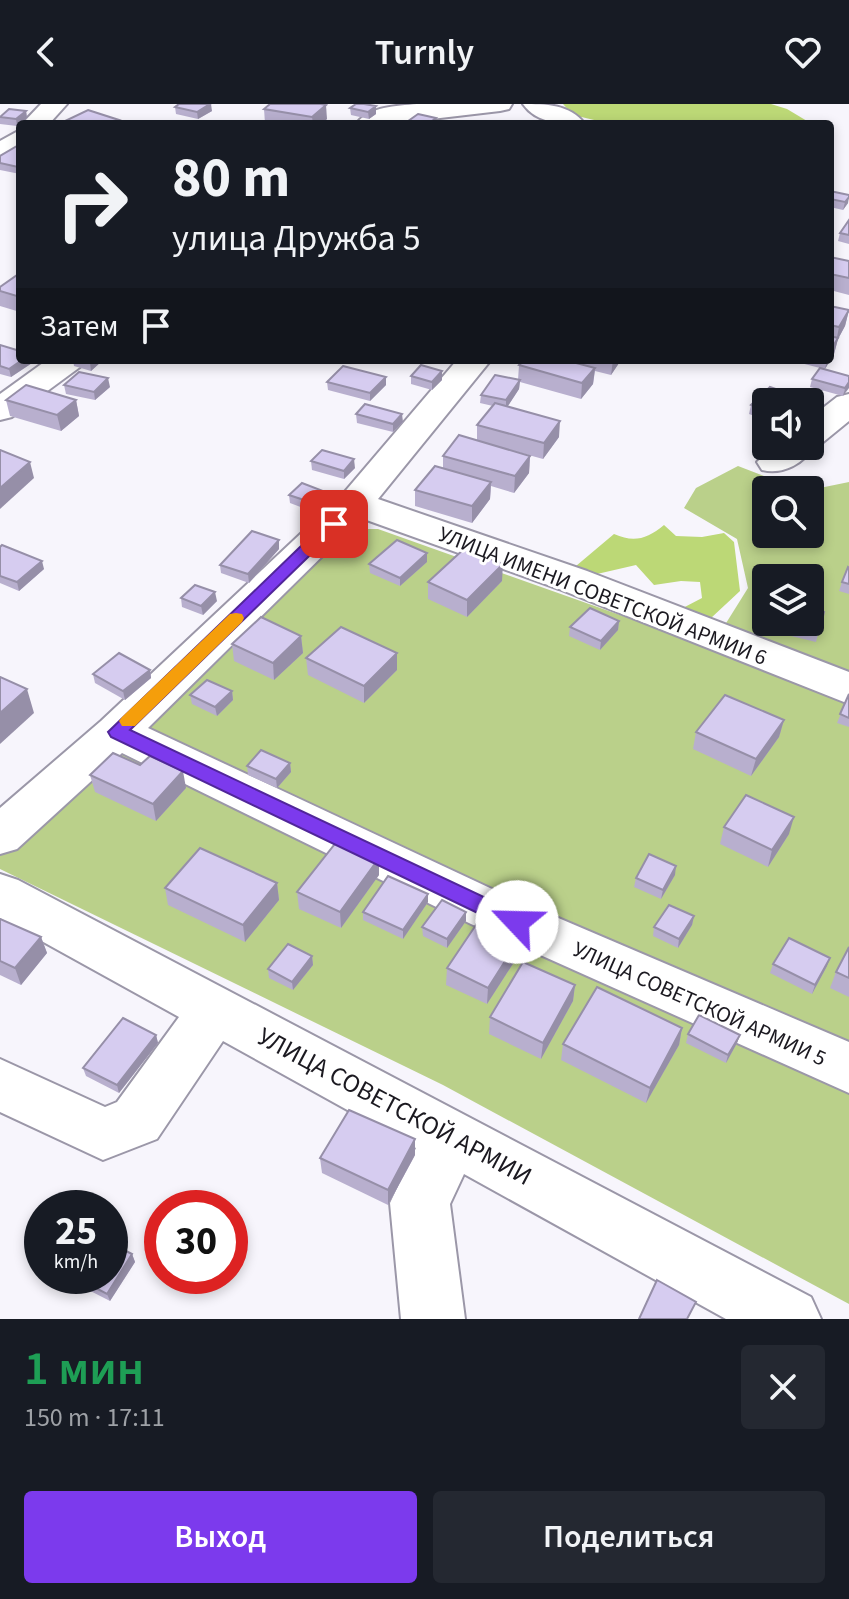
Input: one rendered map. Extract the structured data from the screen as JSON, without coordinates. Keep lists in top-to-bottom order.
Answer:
{
  "streets": {
    "street": ["УЛИЦА ИМЕНИ СОВЕТСКОЙ АРМИИ 6", "УЛИЦА СОВЕТСКОЙ АРМИИ 5", "УЛИЦА СОВЕТСКОЙ АРМИИ"]
  },
  "page": {
    "header": "Turnly",
    "turn": ["80 m", "улица Дружба 5"],
    "then": "Затем",
    "speed": "25 km/h",
    "limit": "30",
    "heading": ["1 мин", "150 m · 17:11"],
    "buttons": ["Выход", "Поделиться"]
  }
}
